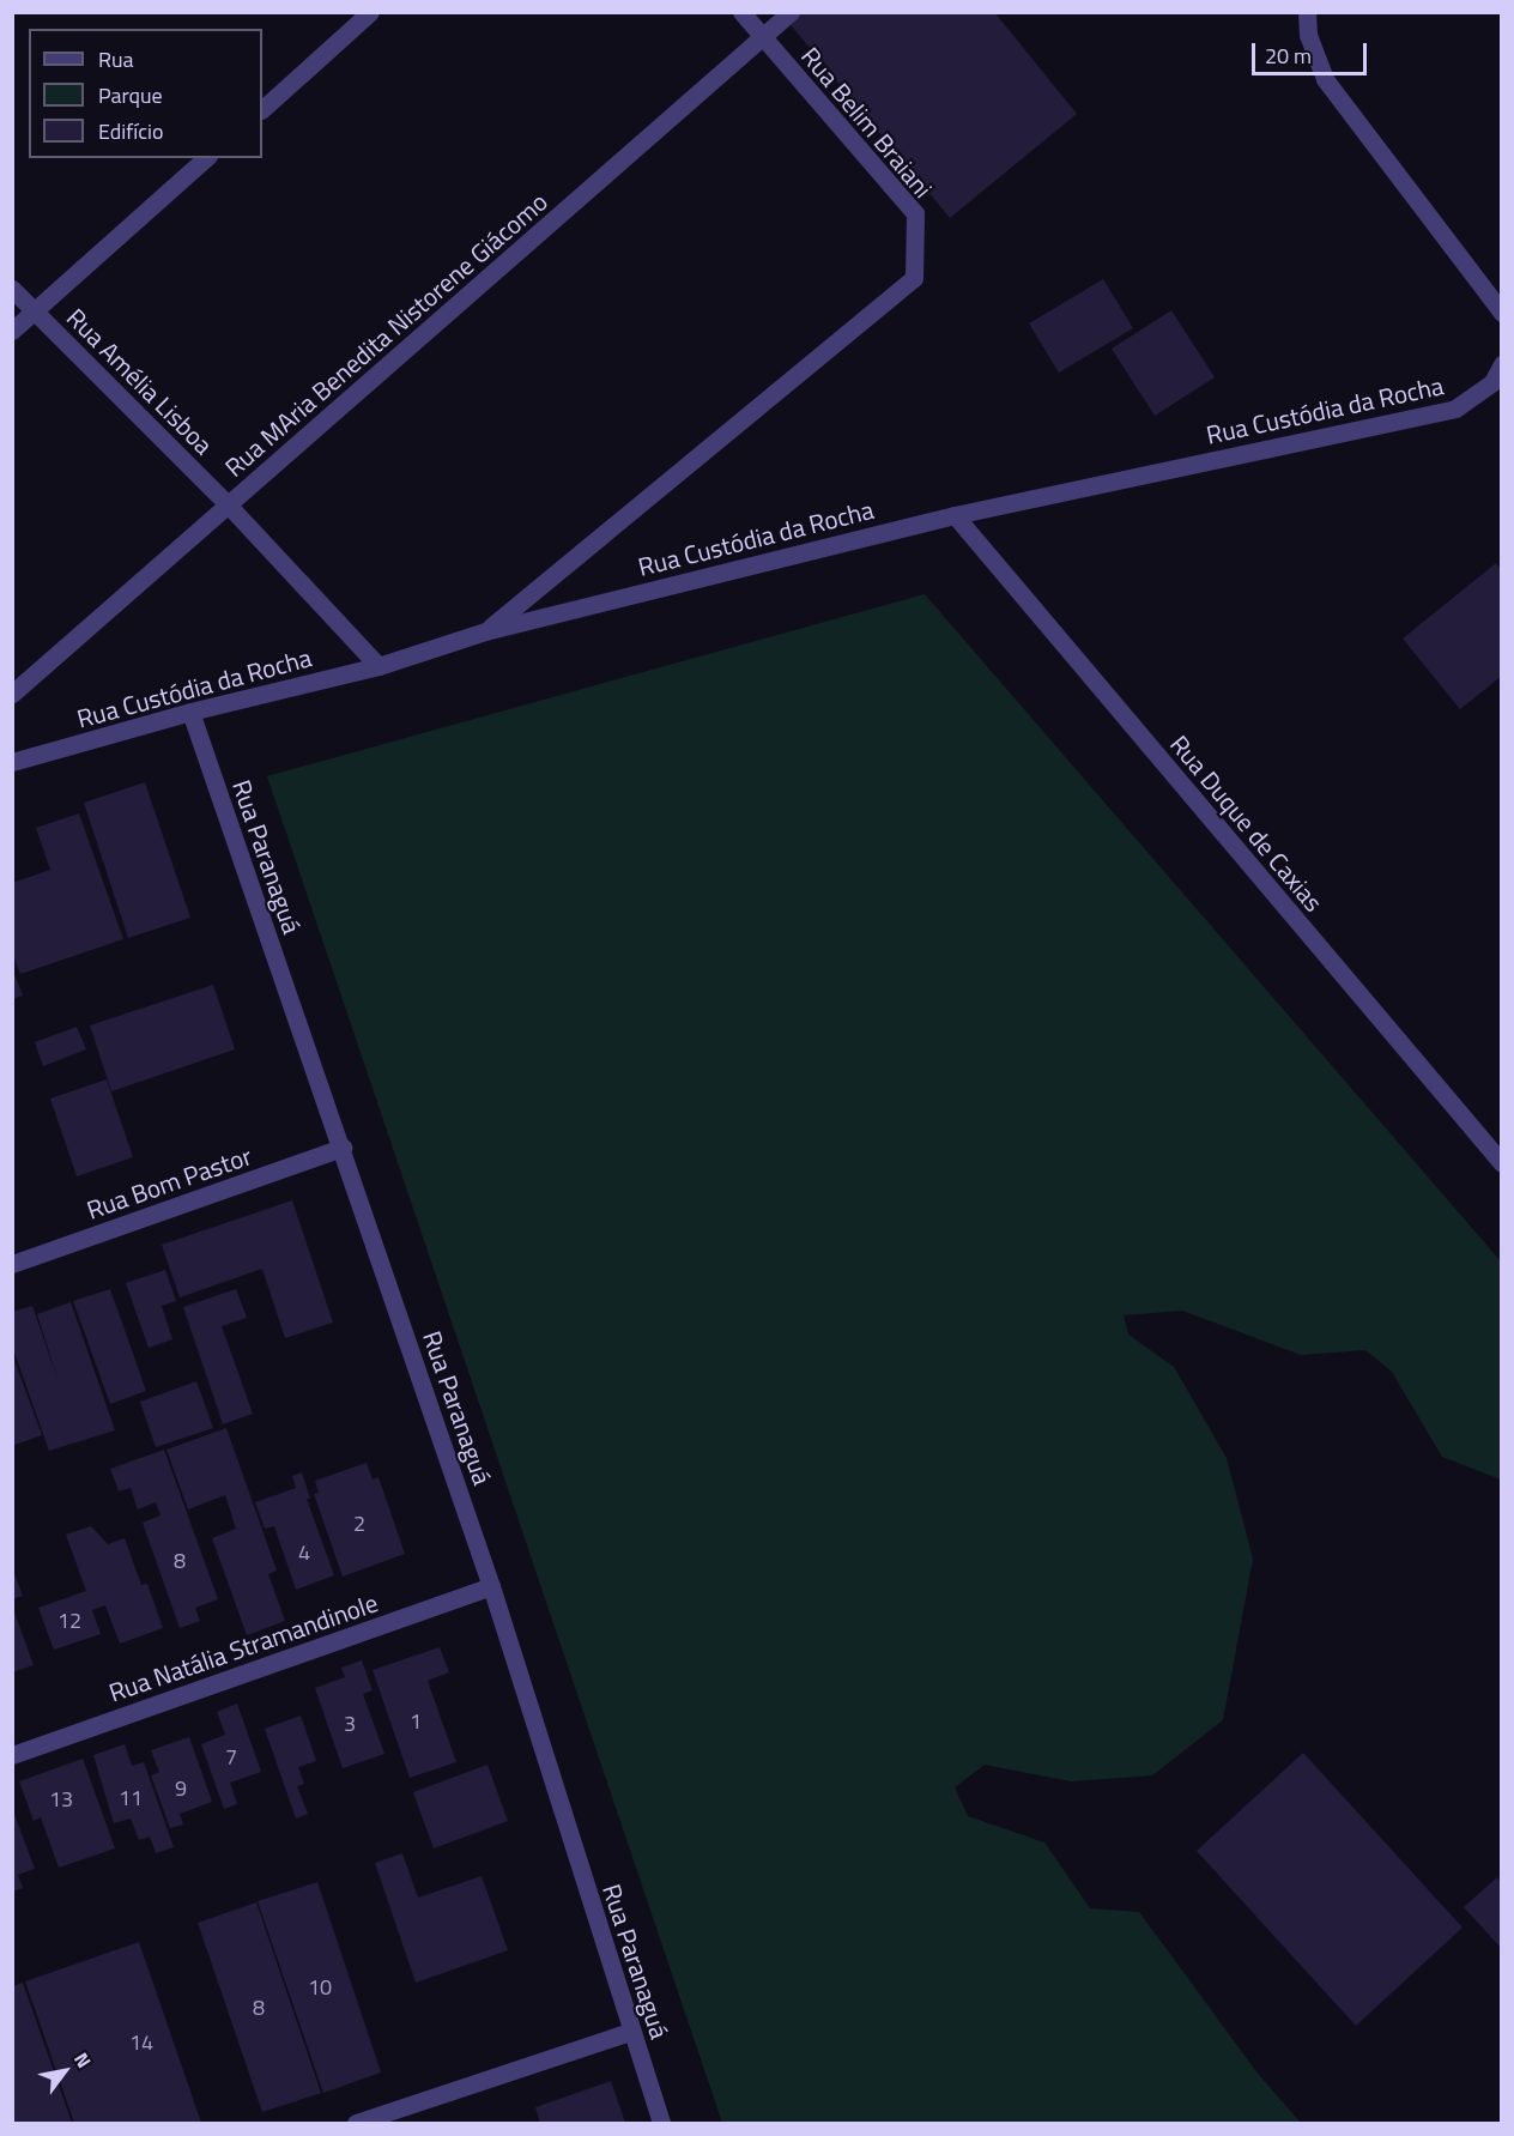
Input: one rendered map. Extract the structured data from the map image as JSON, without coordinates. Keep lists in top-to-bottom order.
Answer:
{
  "streets": {
    "street": [
      "Rua Belim Braiani",
      "Rua MAria Benedita Nistorene Giácomo",
      "Rua Amélia Lisboa",
      "Rua Custódia da Rocha",
      "Rua Duque de Caxias",
      "Rua Paranaguá",
      "Rua Bom Pastor",
      "Rua Natália Stramandinole"
    ]
  },
  "crossings": [
    ["Rua Belim Braiani", "Rua MAria Benedita Nistorene Giácomo"],
    ["Rua Belim Braiani", "Rua Custódia da Rocha"],
    ["Rua MAria Benedita Nistorene Giácomo", "Rua Amélia Lisboa"],
    ["Rua Amélia Lisboa", "Rua Custódia da Rocha"],
    ["Rua Custódia da Rocha", "Rua Duque de Caxias"],
    ["Rua Custódia da Rocha", "Rua Paranaguá"],
    ["Rua Paranaguá", "Rua Bom Pastor"],
    ["Rua Paranaguá", "Rua Natália Stramandinole"]
  ],
  "house_numbers": [
    "2",
    "4",
    "8",
    "12",
    "1",
    "3",
    "7",
    "9",
    "11",
    "13",
    "10",
    "8",
    "14"
  ],
  "legend": ["Rua", "Parque", "Edifício"],
  "scale_bar": "20 m",
  "north": "top right"
}
